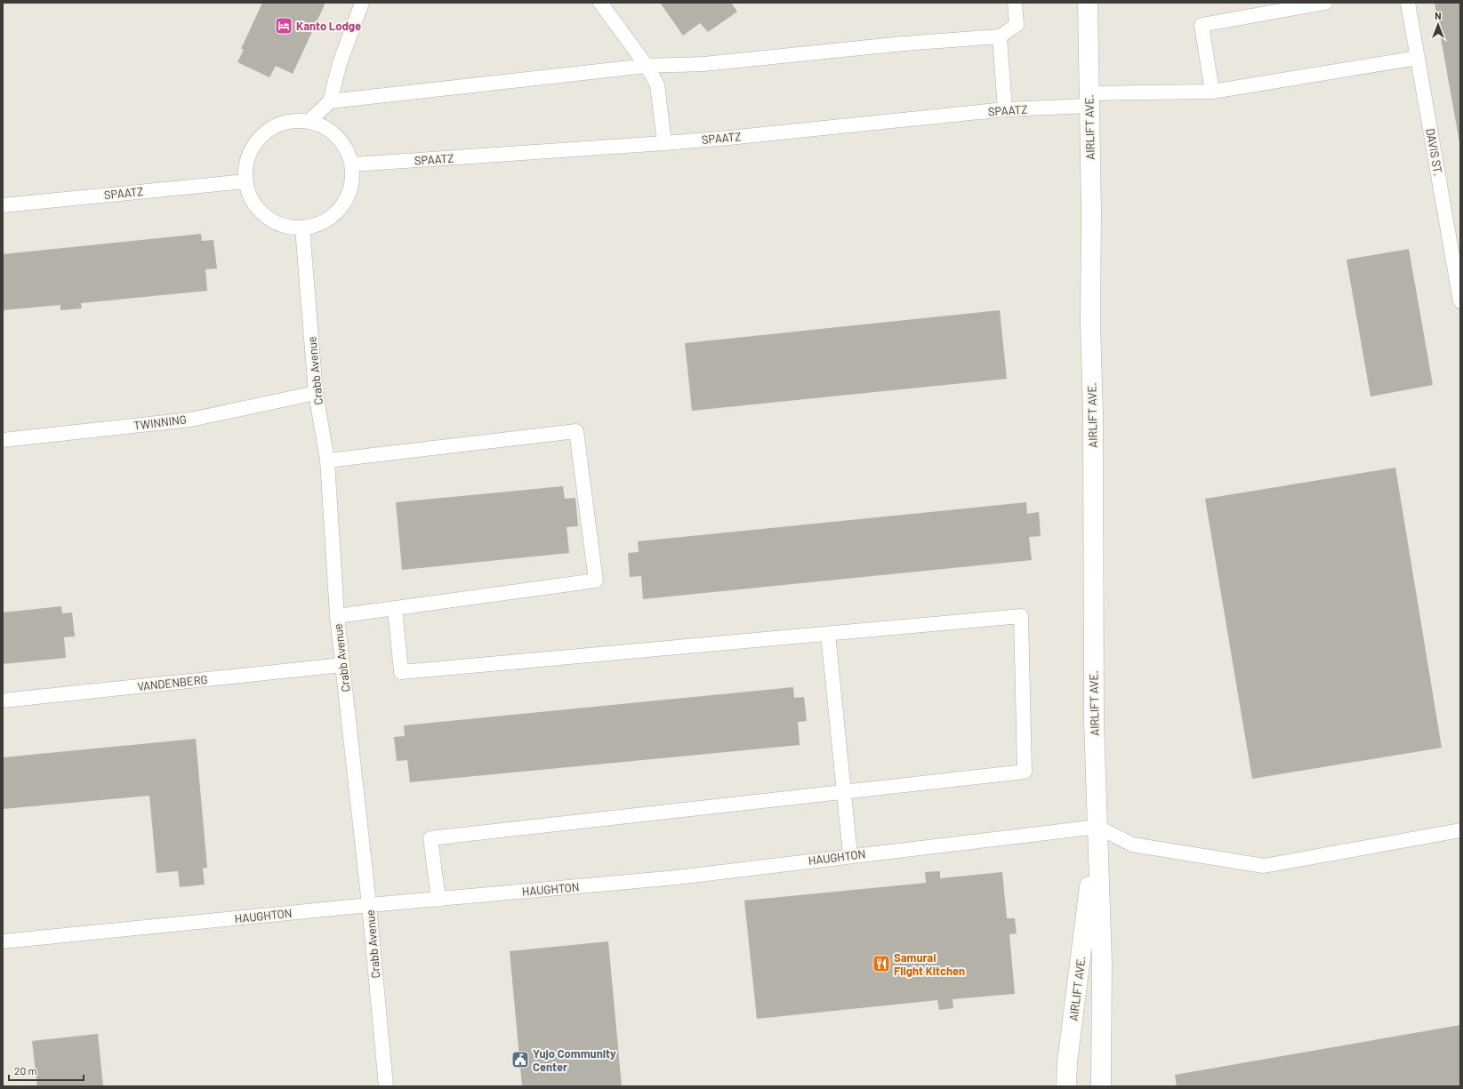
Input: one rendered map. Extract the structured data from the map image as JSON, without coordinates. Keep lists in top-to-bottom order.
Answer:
{
  "streets": {
    "street": ["AIRLIFT AVE."],
    "lane": [
      "SPAATZ",
      "DAVIS ST.",
      "Crabb Avenue",
      "TWINNING",
      "VANDENBERG",
      "HAUGHTON"
    ]
  },
  "crossings": [
    ["SPAATZ", "AIRLIFT AVE."],
    ["SPAATZ", "DAVIS ST."],
    ["SPAATZ", "Crabb Avenue"],
    ["AIRLIFT AVE.", "HAUGHTON"],
    ["Crabb Avenue", "TWINNING"],
    ["Crabb Avenue", "VANDENBERG"],
    ["Crabb Avenue", "HAUGHTON"]
  ],
  "places": {
    "hotel": ["Kanto Lodge"],
    "restaurant": ["Samurai Flight Kitchen"],
    "public building": ["Yujo Community Center"]
  },
  "scale_bar": "20 m",
  "north": "top"
}
